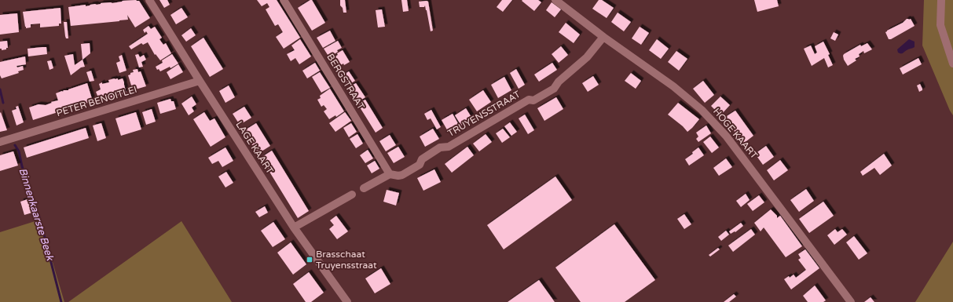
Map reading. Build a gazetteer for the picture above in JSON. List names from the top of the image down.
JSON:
{
  "streets": {
    "street": [
      "BERGSTRAAT",
      "PETER BENOITLEI",
      "TRUYENSSTRAAT",
      "HOGE KAART",
      "LAGE KAART"
    ]
  },
  "crossings": [
    ["BERGSTRAAT", "TRUYENSSTRAAT"],
    ["PETER BENOITLEI", "LAGE KAART"],
    ["TRUYENSSTRAAT", "HOGE KAART"]
  ],
  "water": ["Binnenkaarste Beek"],
  "places": {
    "transit": ["Brasschaat Truyensstraat"]
  }
}
